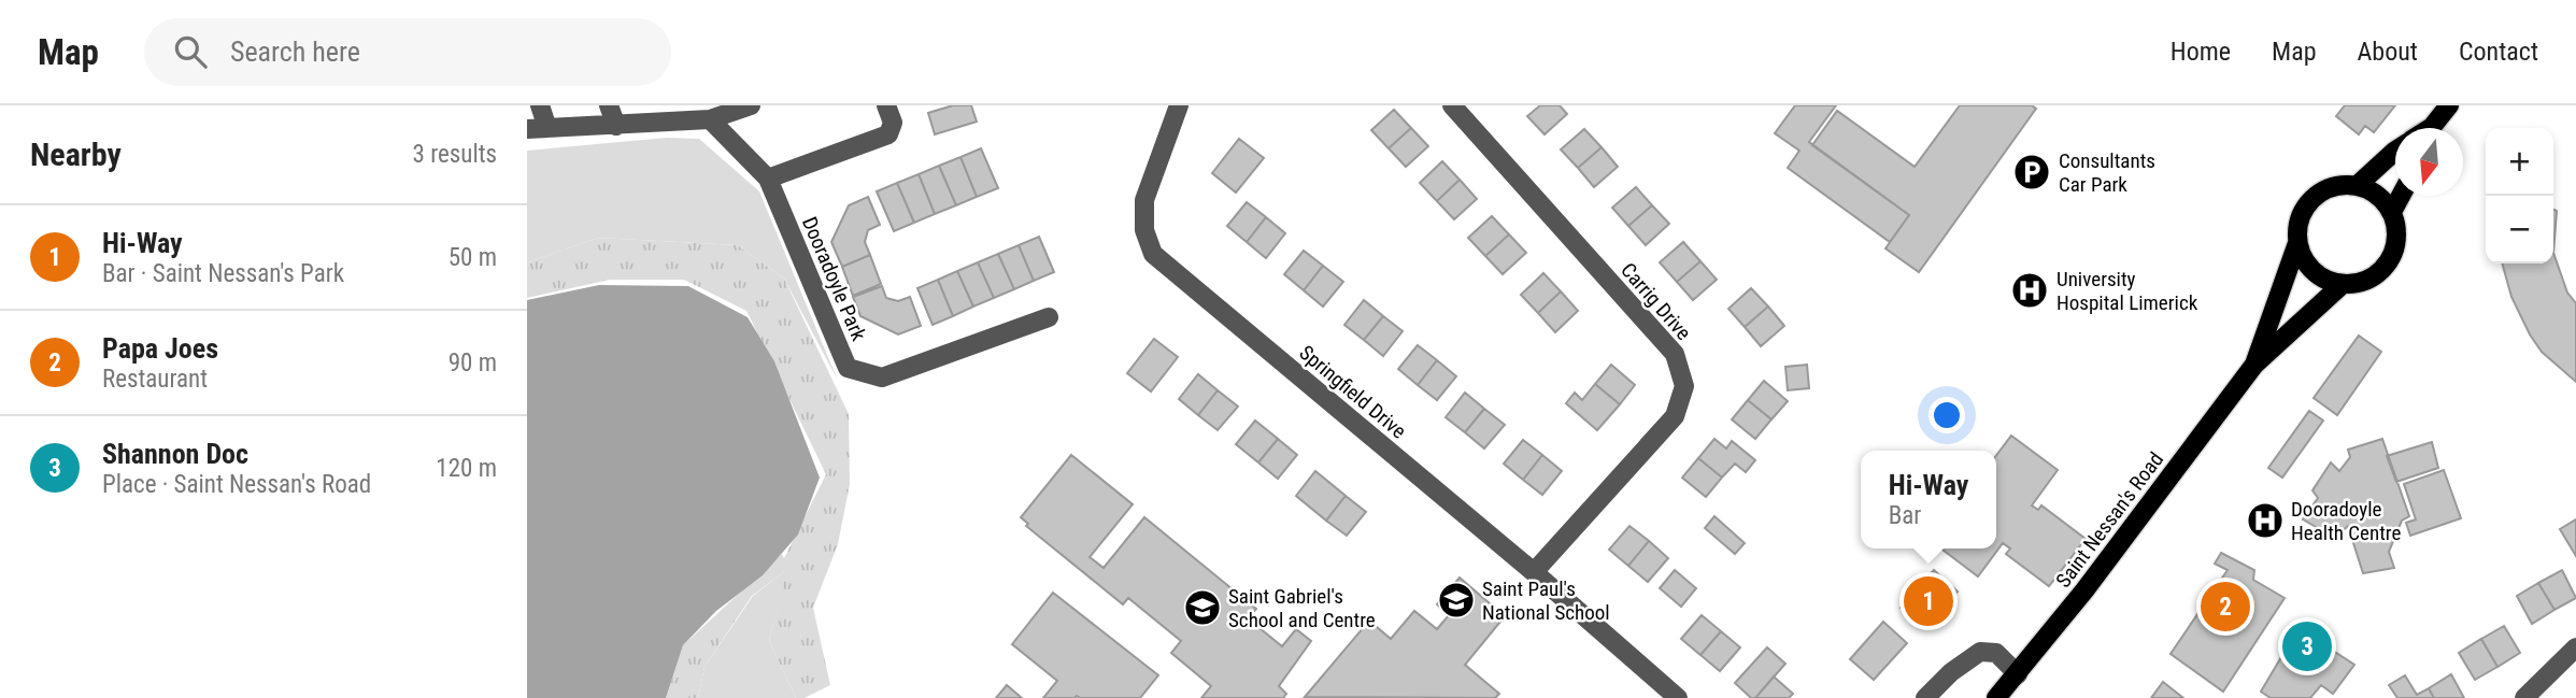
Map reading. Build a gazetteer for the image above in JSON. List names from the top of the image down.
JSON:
{
  "streets": {
    "main road": ["Saint Nessan's Road"],
    "street": ["Dooradoyle Park", "Carrig Drive", "Springfield Drive"]
  },
  "crossings": [
    ["Carrig Drive", "Springfield Drive"]
  ],
  "places": {
    "parking": ["Consultants Car Park"],
    "hospital": ["University Hospital Limerick", "Dooradoyle Health Centre"],
    "school or university": ["Saint Paul's National School", "Saint Gabriel's School and Centre"]
  },
  "north": "bottom",
  "page": {
    "header": "Map",
    "search": "Search here",
    "nav": [
      "Home",
      "Map",
      "About",
      "Contact"
    ],
    "heading": ["Nearby", "3 results"],
    "map_buttons": ["+", "−"],
    "list": [
      {
        "mark": "1",
        "name": "Hi-Way",
        "note": "Bar · Saint Nessan's Park",
        "value": "50 m"
      },
      {
        "mark": "2",
        "name": "Papa Joes",
        "note": "Restaurant",
        "value": "90 m"
      },
      {
        "mark": "3",
        "name": "Shannon Doc",
        "note": "Place · Saint Nessan's Road",
        "value": "120 m"
      }
    ],
    "popup": ["Hi-Way", "Bar"],
    "pins": ["1", "2", "3"]
  }
}
